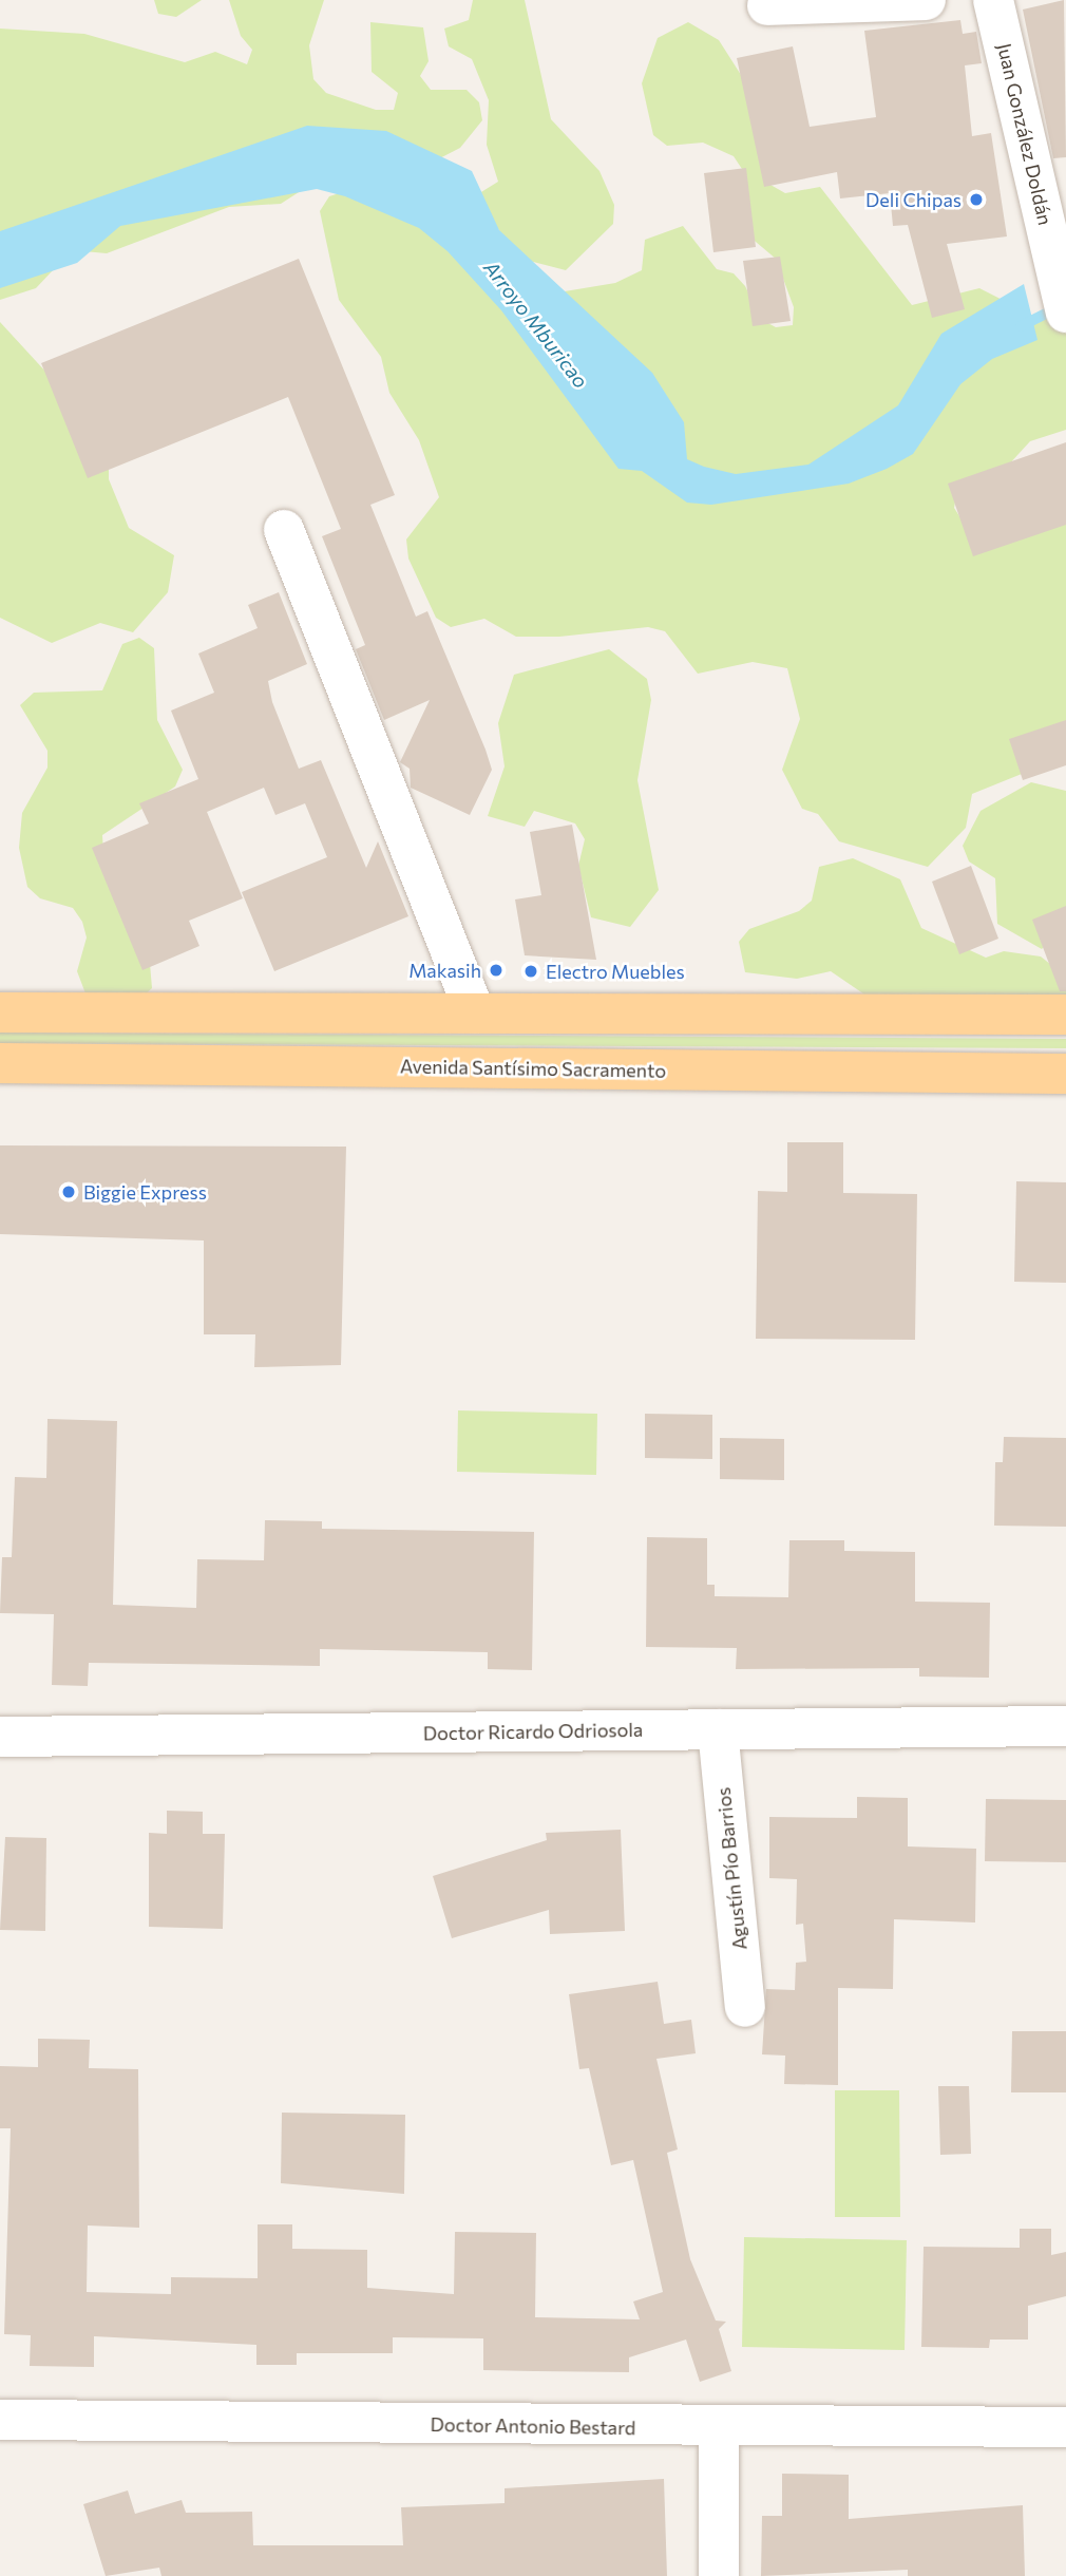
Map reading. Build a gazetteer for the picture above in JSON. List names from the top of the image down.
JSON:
{
  "streets": {
    "main road": ["Avenida Santísimo Sacramento"],
    "street": [
      "Juan González Doldán",
      "Doctor Ricardo Odriosola",
      "Agustín Pío Barrios",
      "Doctor Antonio Bestard"
    ]
  },
  "crossings": [
    ["Doctor Ricardo Odriosola", "Agustín Pío Barrios"]
  ],
  "water": ["Arroyo Mburicao"],
  "places": [
    "Deli Chipas",
    "Makasih",
    "Electro Muebles",
    "Biggie Express"
  ]
}
